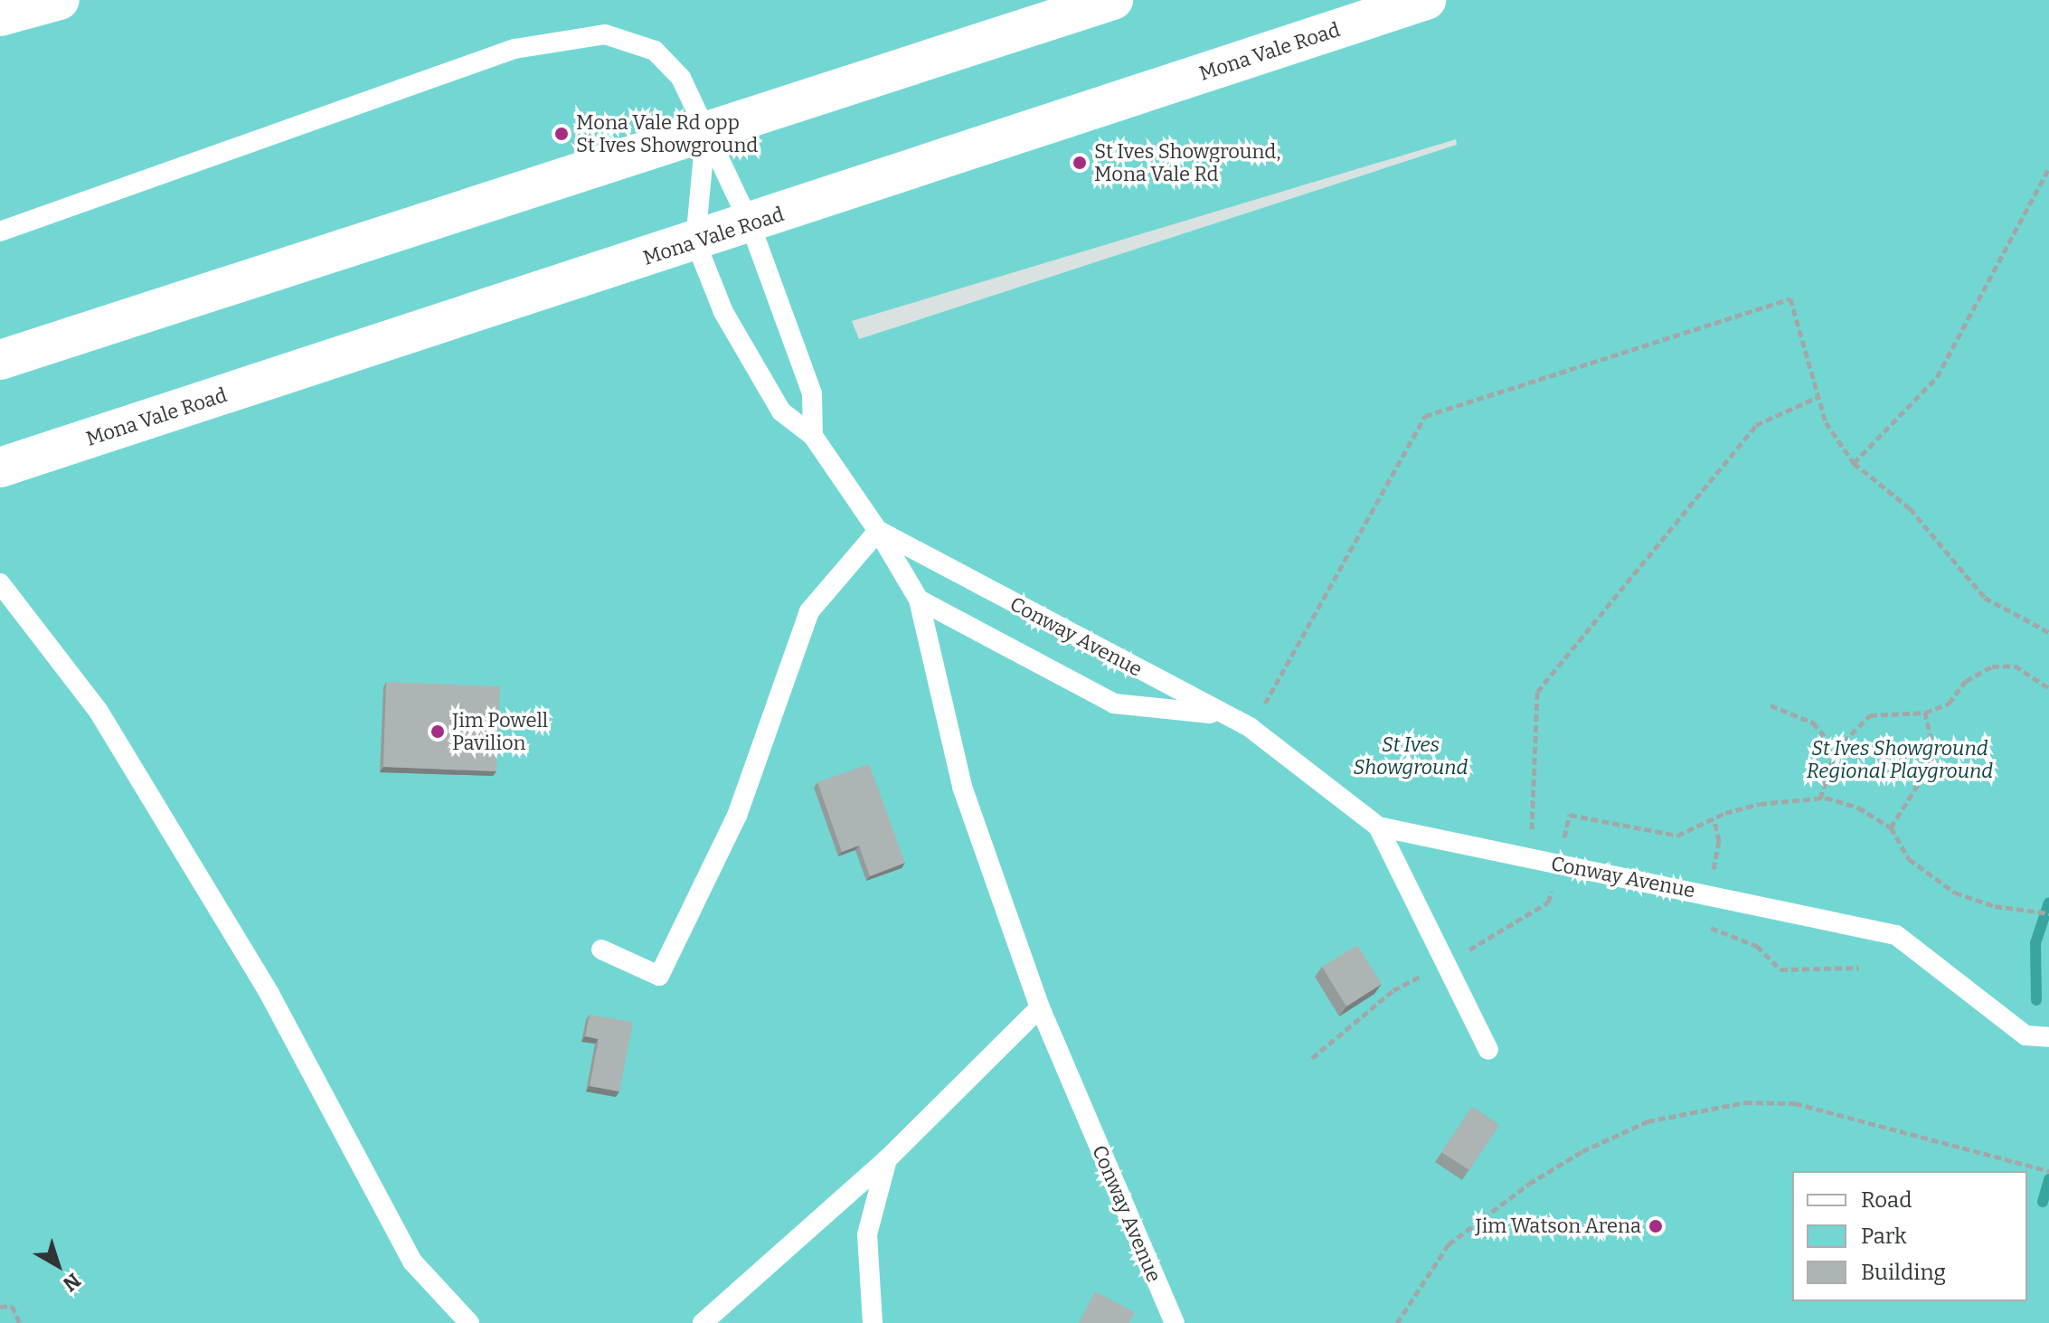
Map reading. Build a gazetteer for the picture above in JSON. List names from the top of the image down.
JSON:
{
  "streets": {
    "main road": ["Mona Vale Road"],
    "lane": ["Conway Avenue"]
  },
  "parks": ["St Ives Showground", "St Ives Showground Regional Playground"],
  "places": [
    "Mona Vale Rd opp St Ives Showground",
    "St Ives Showground, Mona Vale Rd",
    "Jim Powell Pavilion",
    "Jim Watson Arena"
  ],
  "legend": ["Road", "Park", "Building"],
  "north": "bottom right"
}
